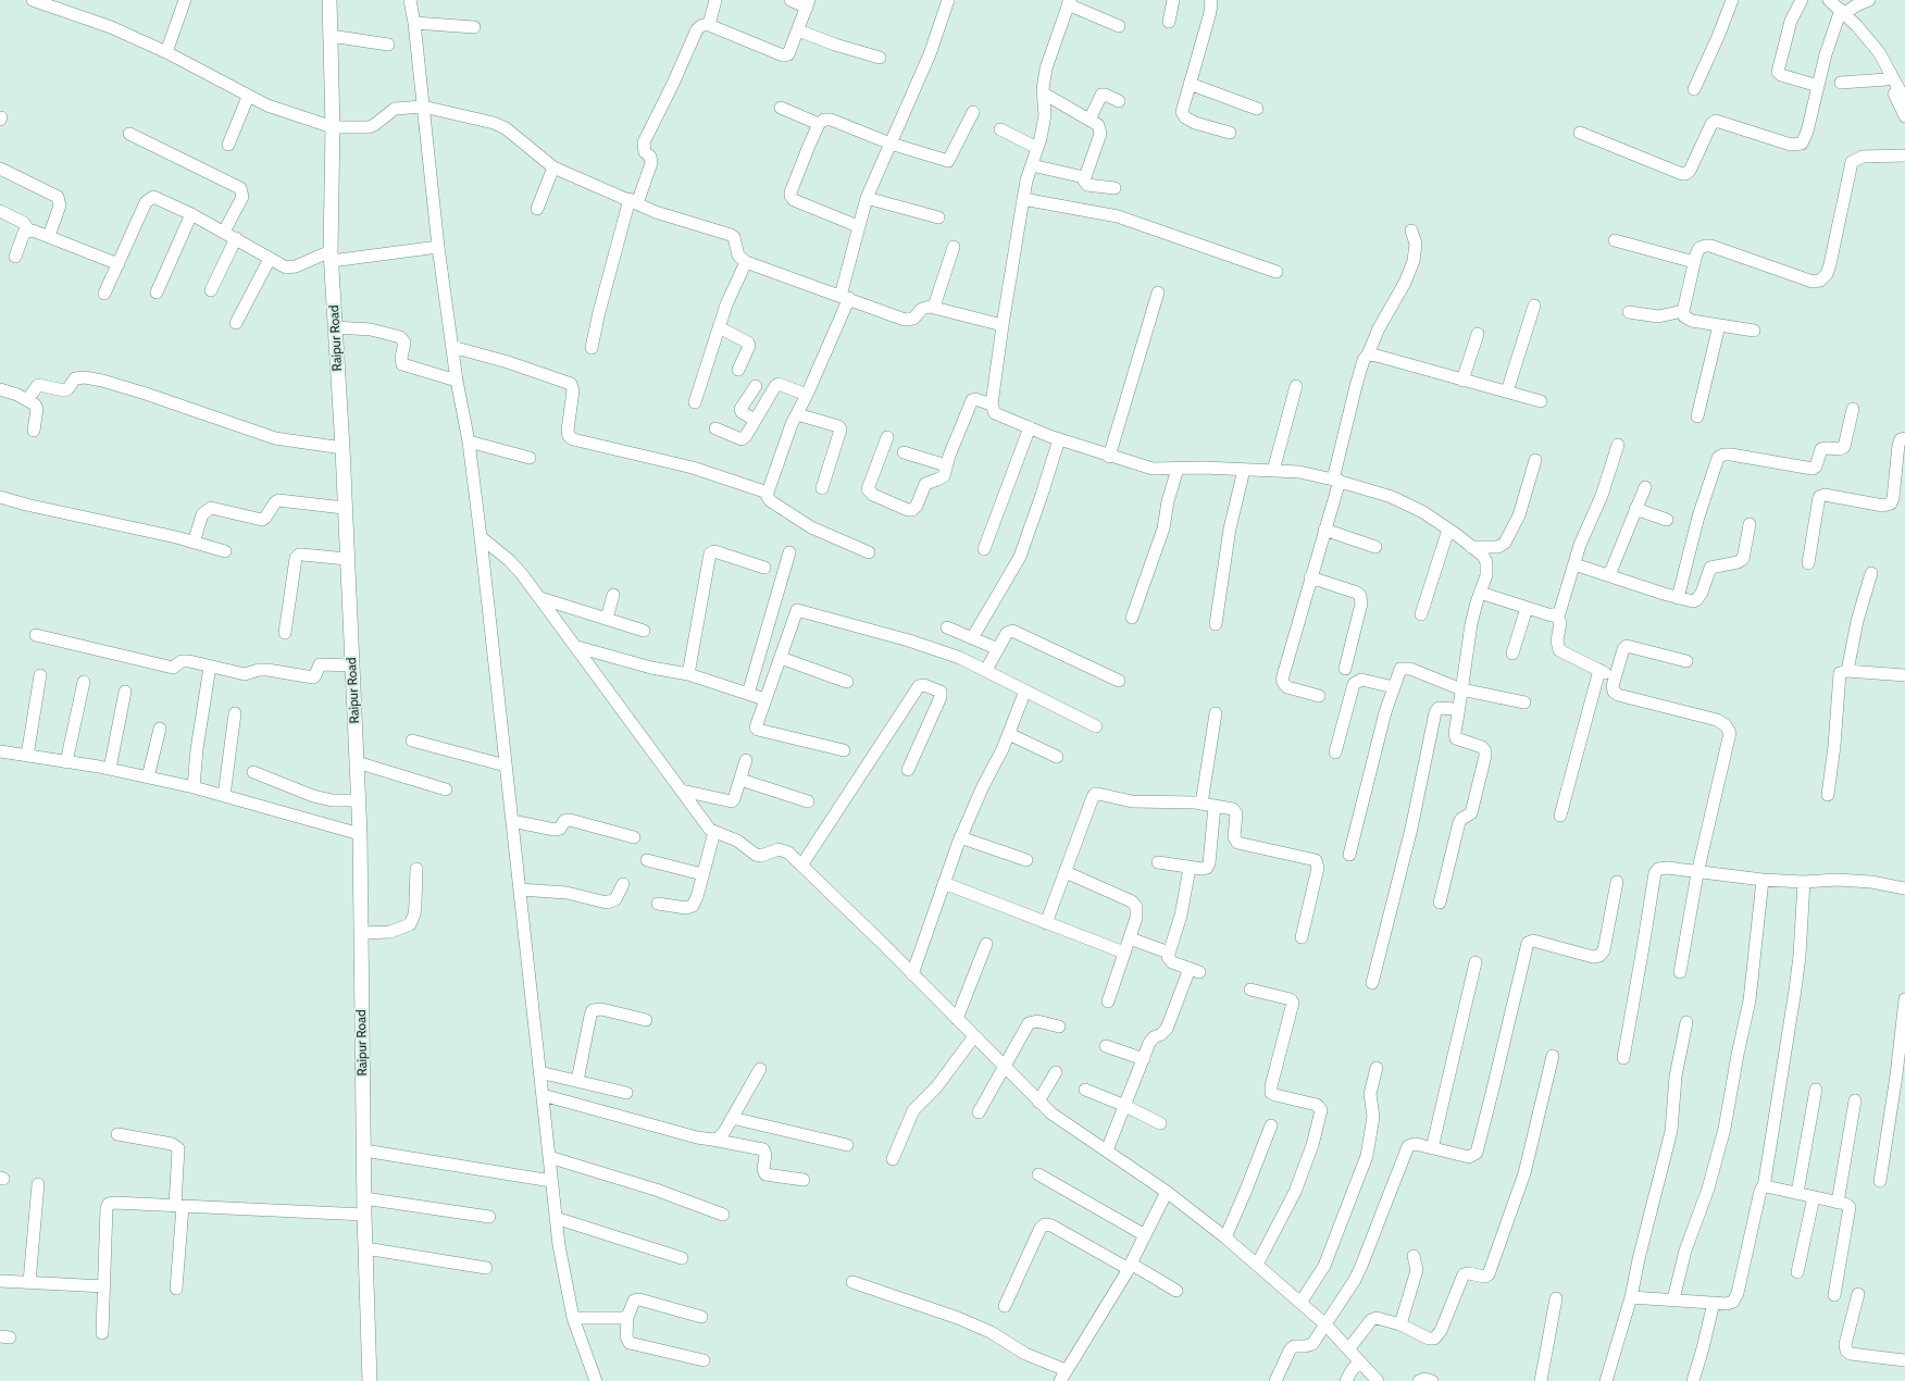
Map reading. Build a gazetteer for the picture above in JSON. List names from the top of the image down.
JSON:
{
  "streets": {
    "main road": ["Raipur Road"]
  }
}
